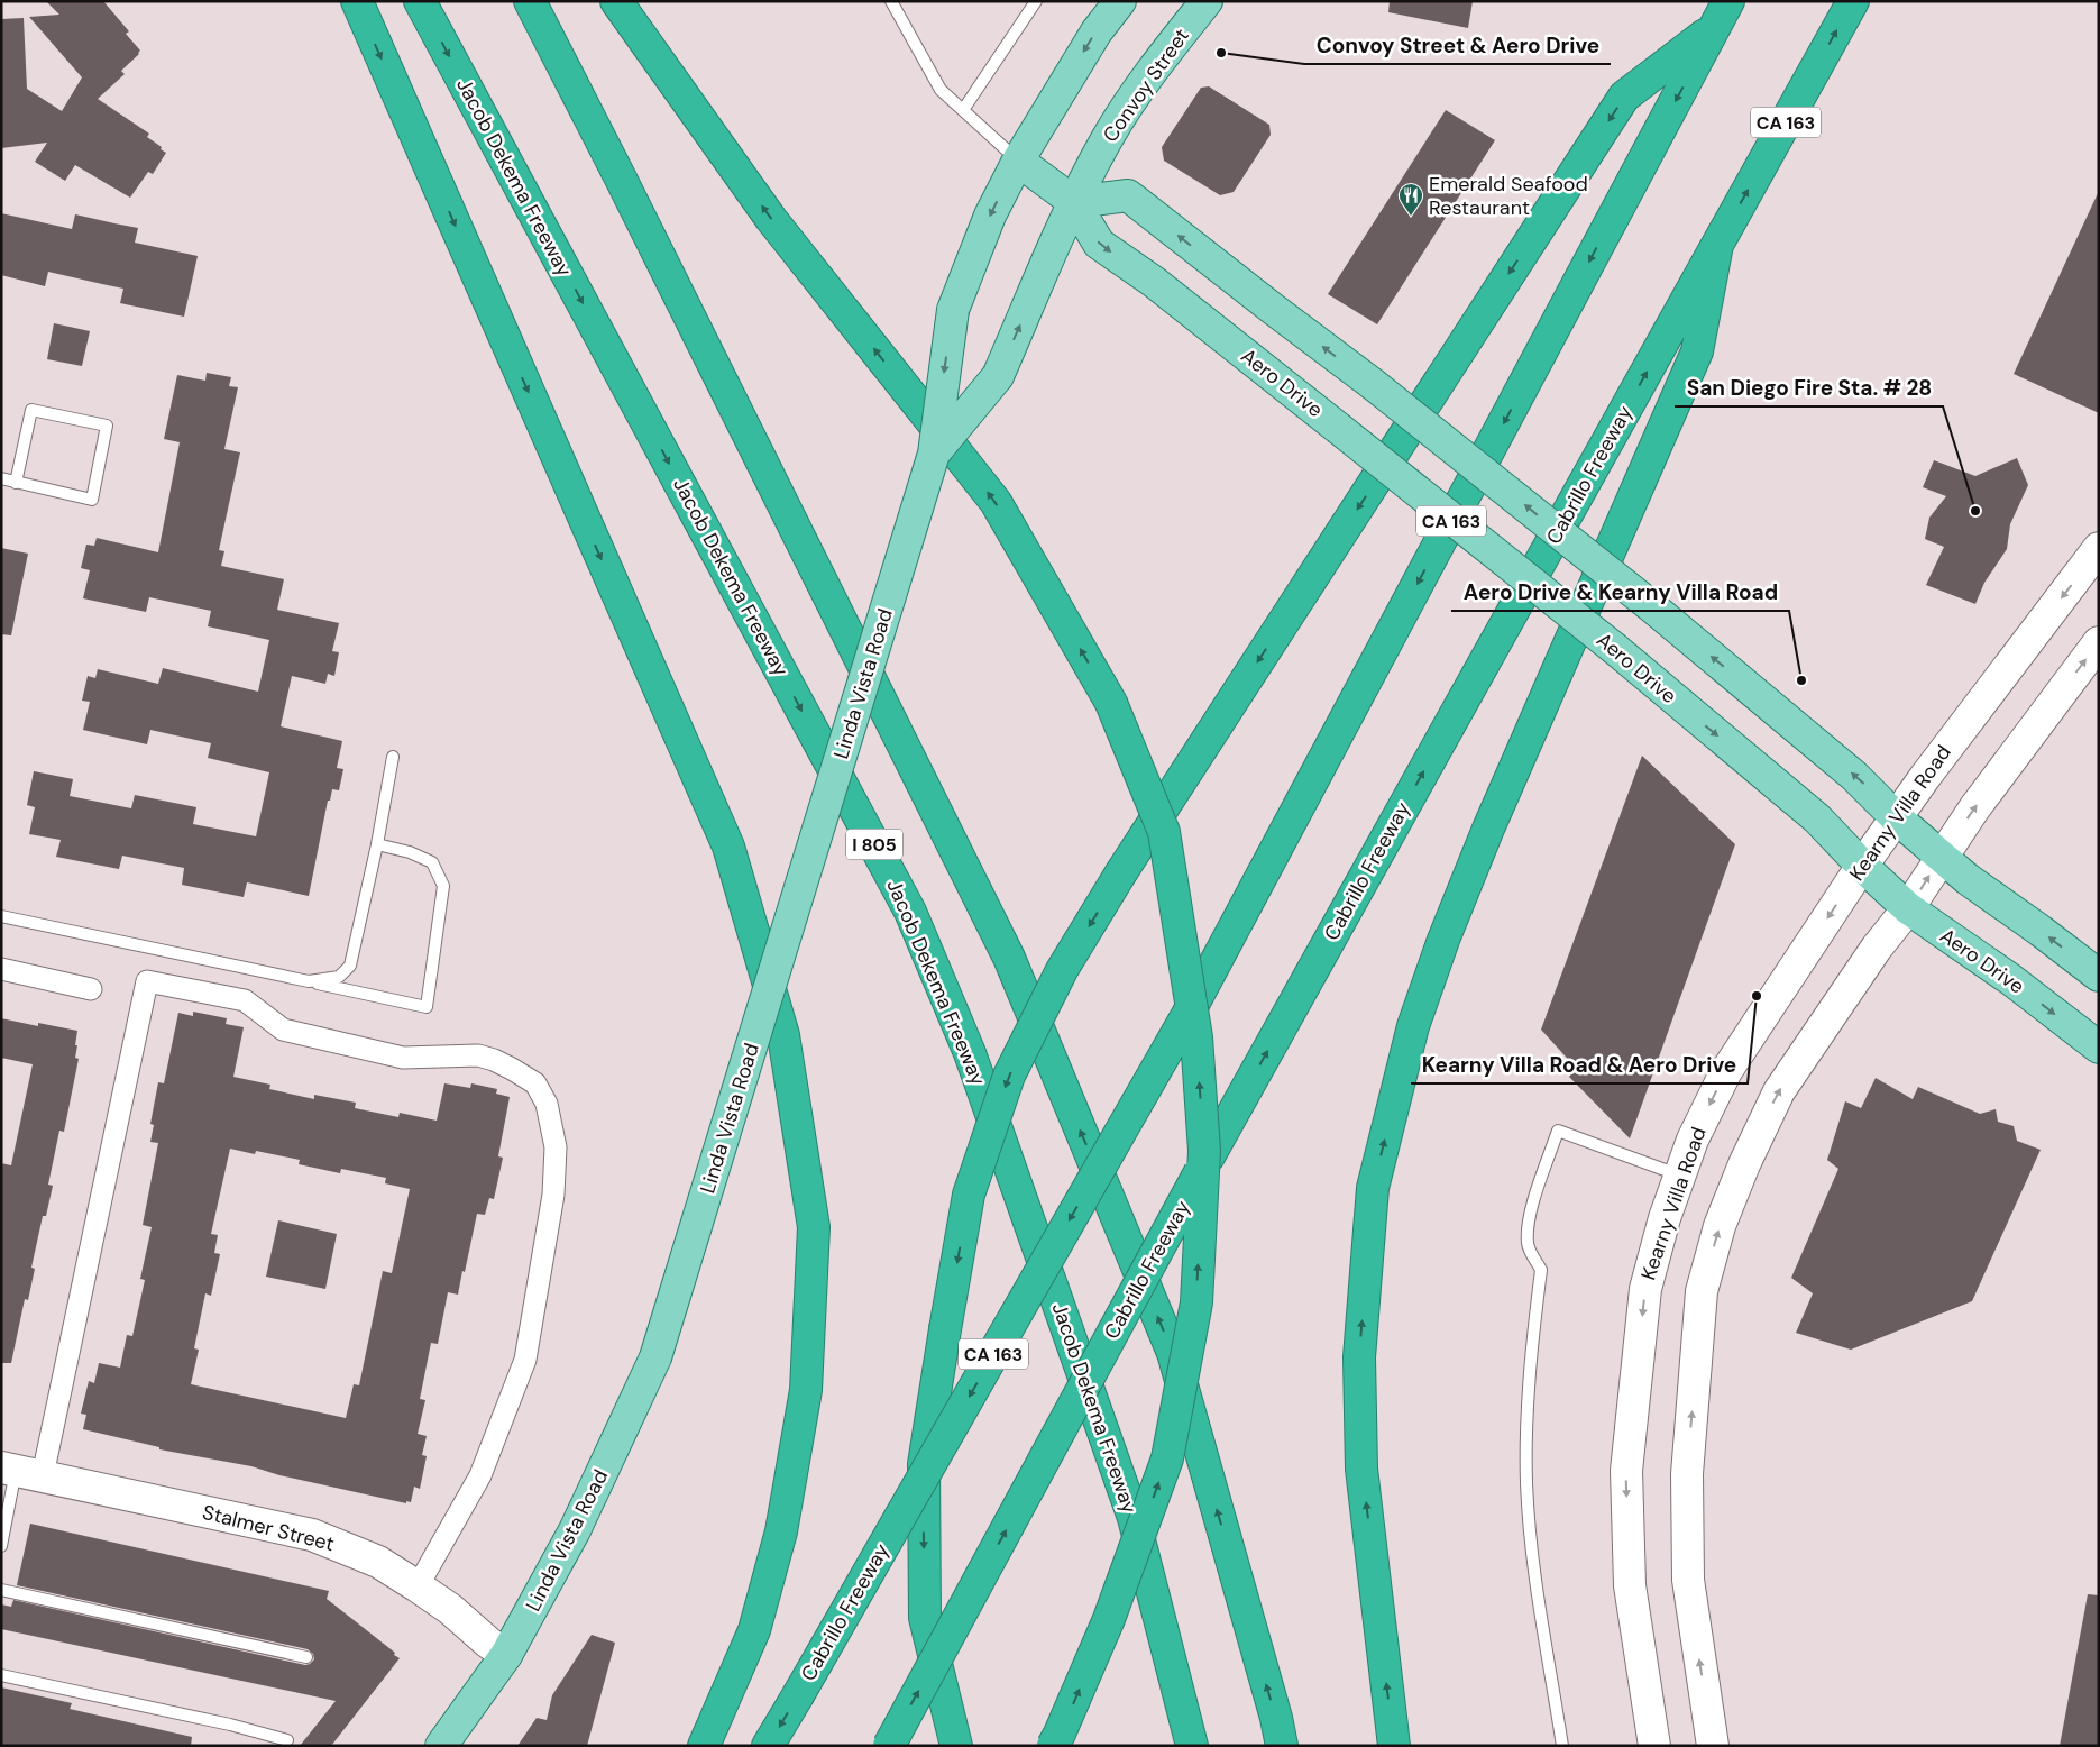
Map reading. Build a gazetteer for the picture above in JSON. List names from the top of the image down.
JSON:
{
  "streets": {
    "highway": [
      "CA 163",
      "Jacob Dekema Freeway",
      "Cabrillo Freeway",
      "I 805"
    ],
    "main road": [
      "Convoy Street",
      "Aero Drive",
      "Linda Vista Road",
      "Kearny Villa Road",
      "Stalmer Street"
    ]
  },
  "crossings": [
    ["Convoy Street", "Aero Drive"],
    ["Convoy Street", "Linda Vista Road"],
    ["Aero Drive", "Linda Vista Road"],
    ["Aero Drive", "Kearny Villa Road"],
    ["Linda Vista Road", "Stalmer Street"]
  ],
  "places": {
    "other": [
      "Convoy Street & Aero Drive",
      "San Diego Fire Sta. # 28",
      "Aero Drive & Kearny Villa Road",
      "Kearny Villa Road & Aero Drive"
    ],
    "restaurant": ["Emerald Seafood Restaurant"]
  }
}
